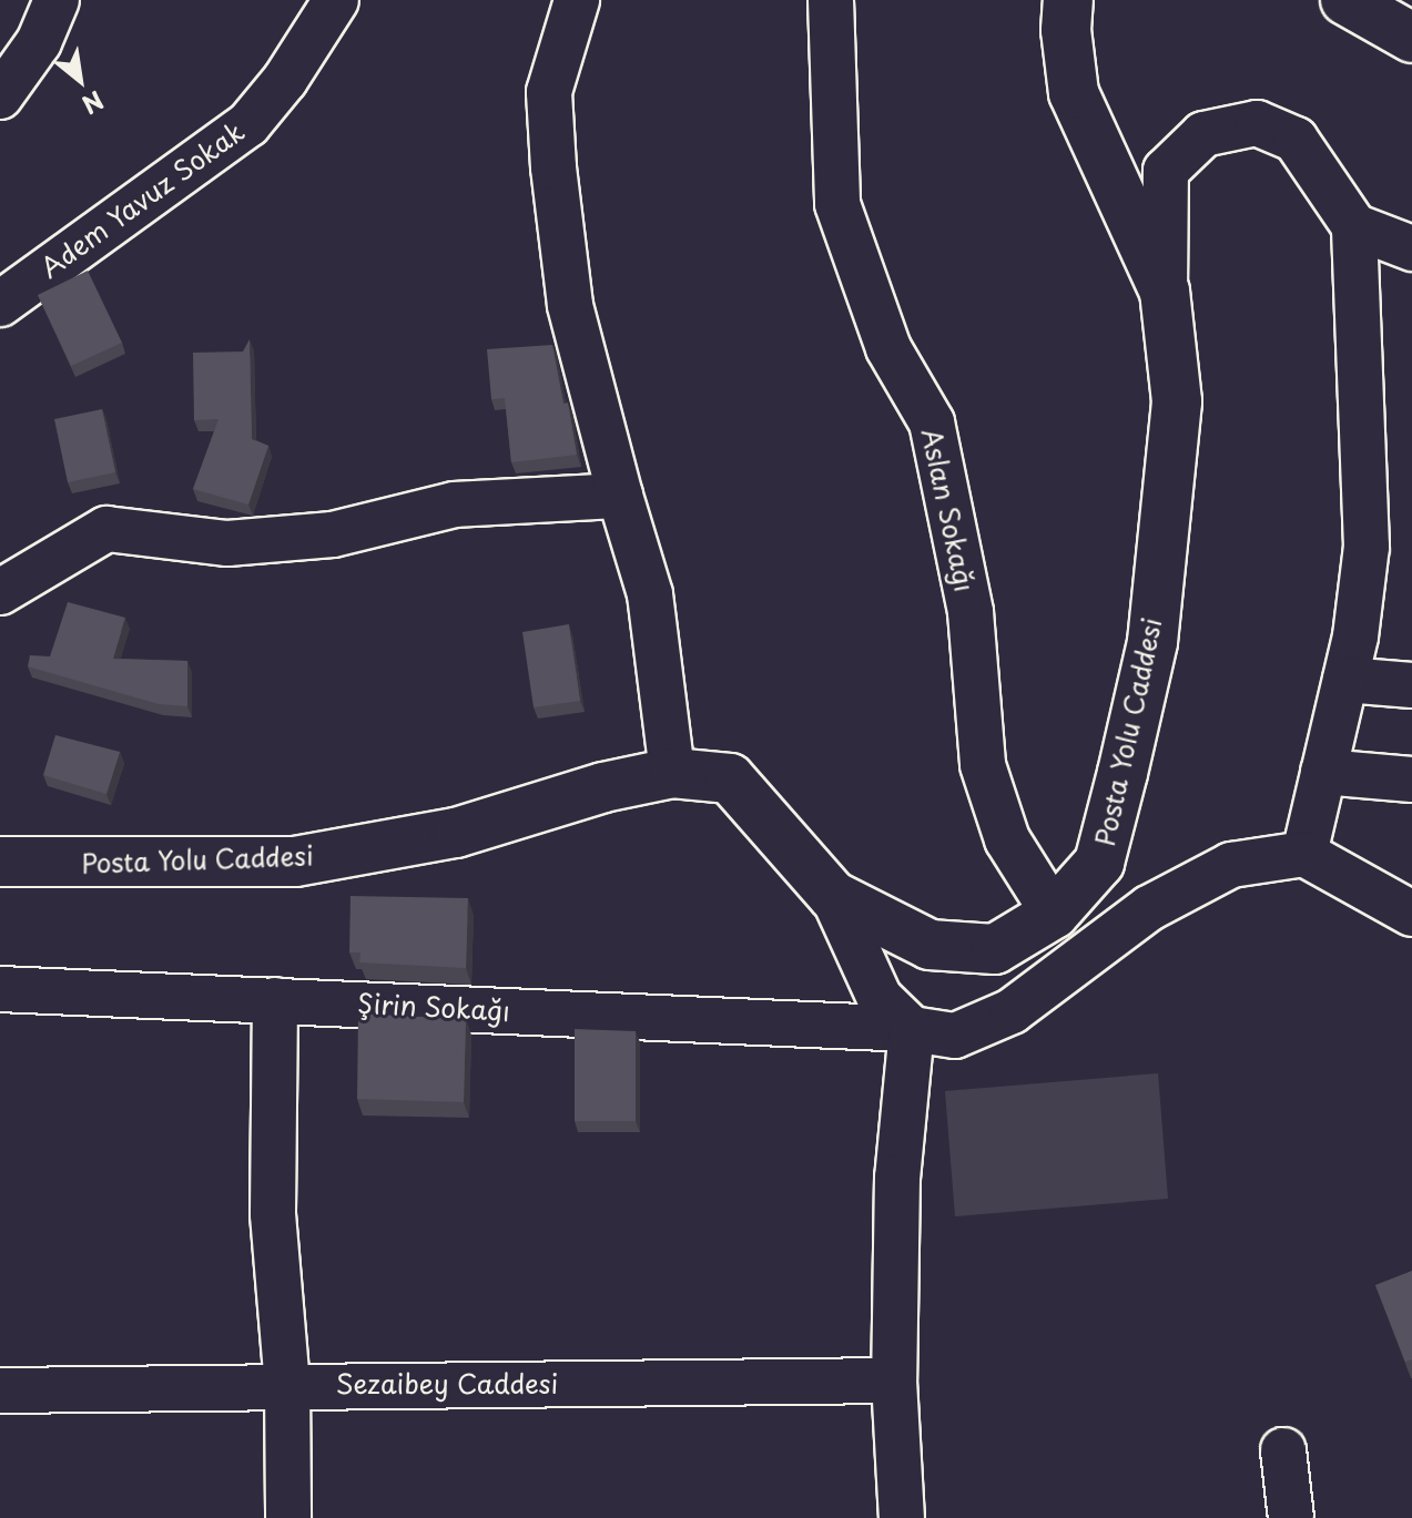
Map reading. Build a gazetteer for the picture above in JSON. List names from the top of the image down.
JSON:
{
  "streets": {
    "street": [
      "Adem Yavuz Sokak",
      "Aslan Sokağı",
      "Posta Yolu Caddesi",
      "Şirin Sokağı",
      "Sezaibey Caddesi"
    ]
  },
  "crossings": [
    ["Aslan Sokağı", "Posta Yolu Caddesi"]
  ],
  "north": "bottom right"
}
